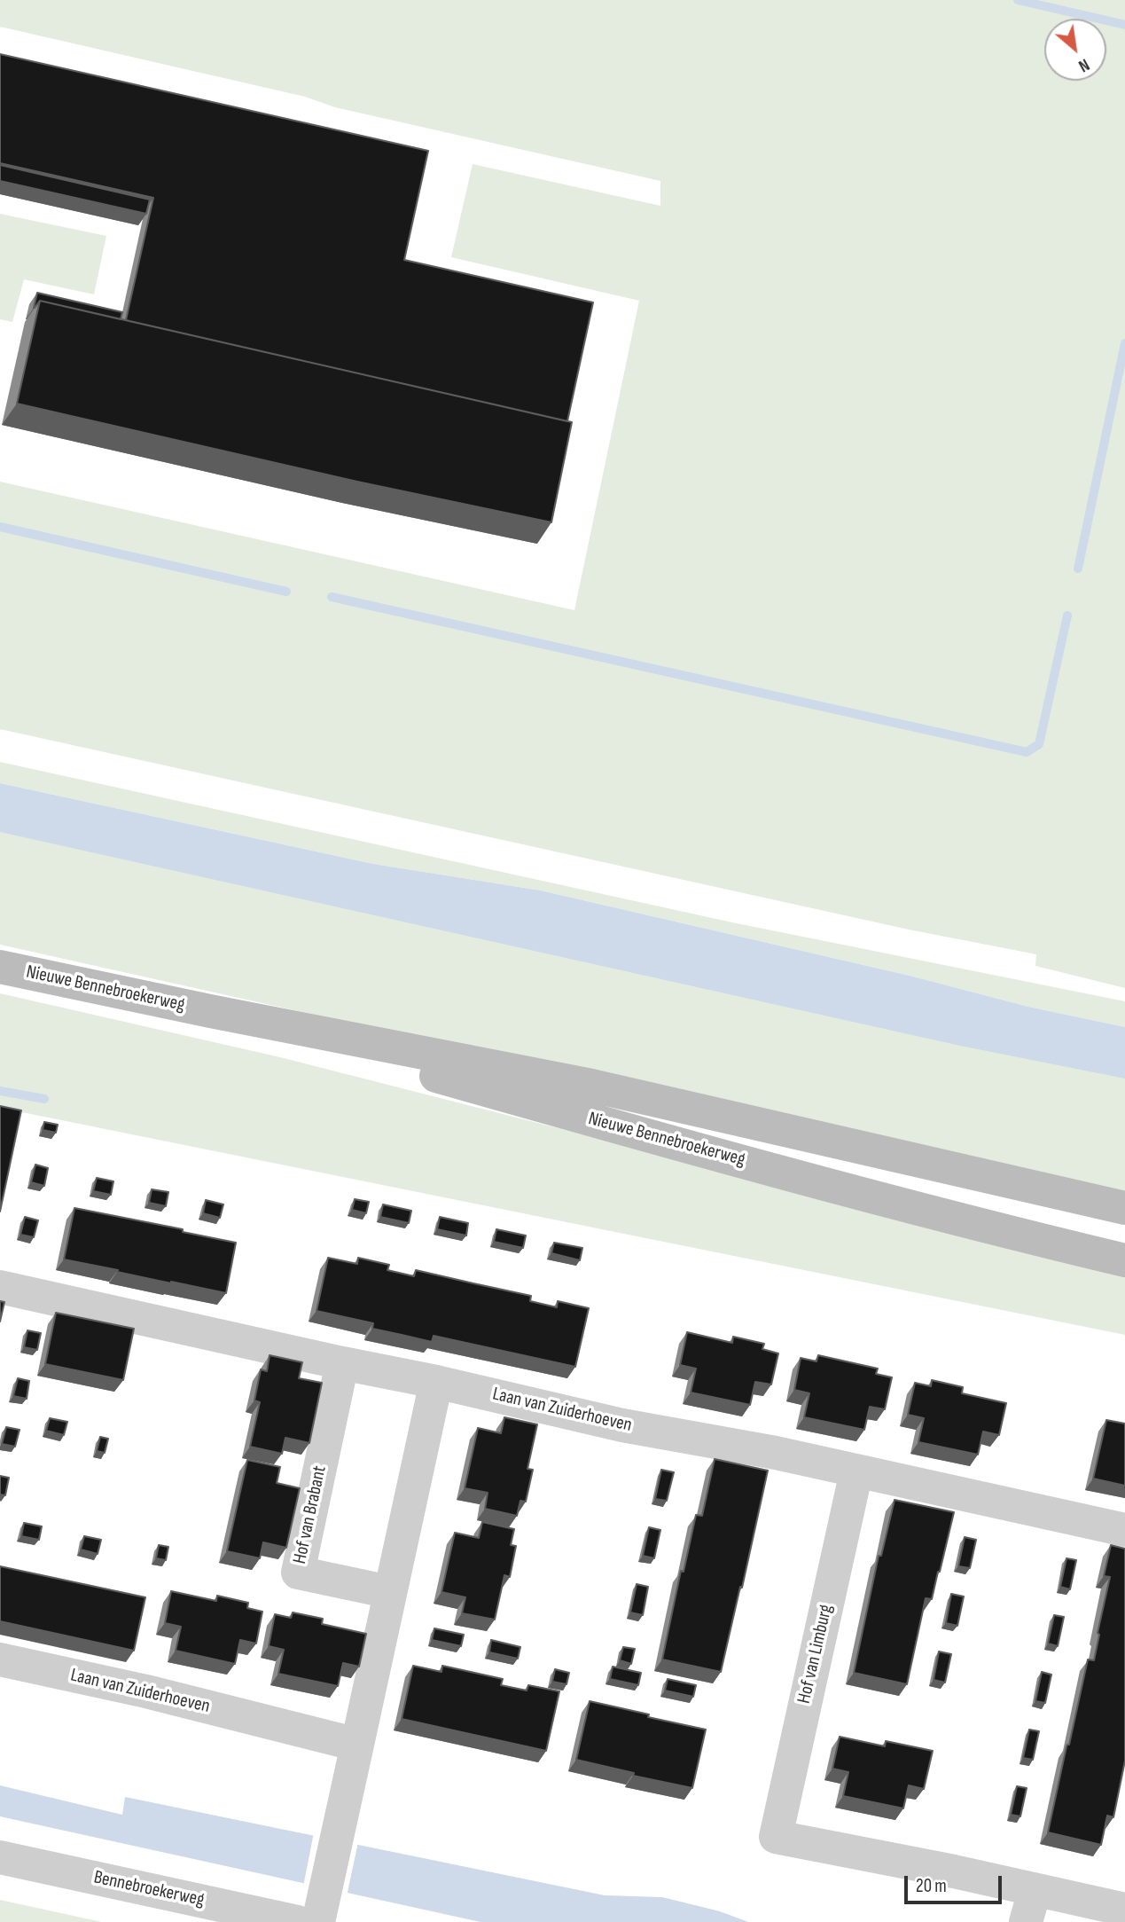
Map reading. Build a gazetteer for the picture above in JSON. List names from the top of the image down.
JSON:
{
  "streets": {
    "main road": ["Nieuwe Bennebroekerweg"],
    "street": [
      "Laan van Zuiderhoeven",
      "Hof van Brabant",
      "Hof van Limburg",
      "Bennebroekerweg"
    ]
  },
  "crossings": [
    ["Laan van Zuiderhoeven", "Hof van Brabant"],
    ["Laan van Zuiderhoeven", "Hof van Limburg"]
  ],
  "scale_bar": "20 m",
  "north": "bottom right"
}
